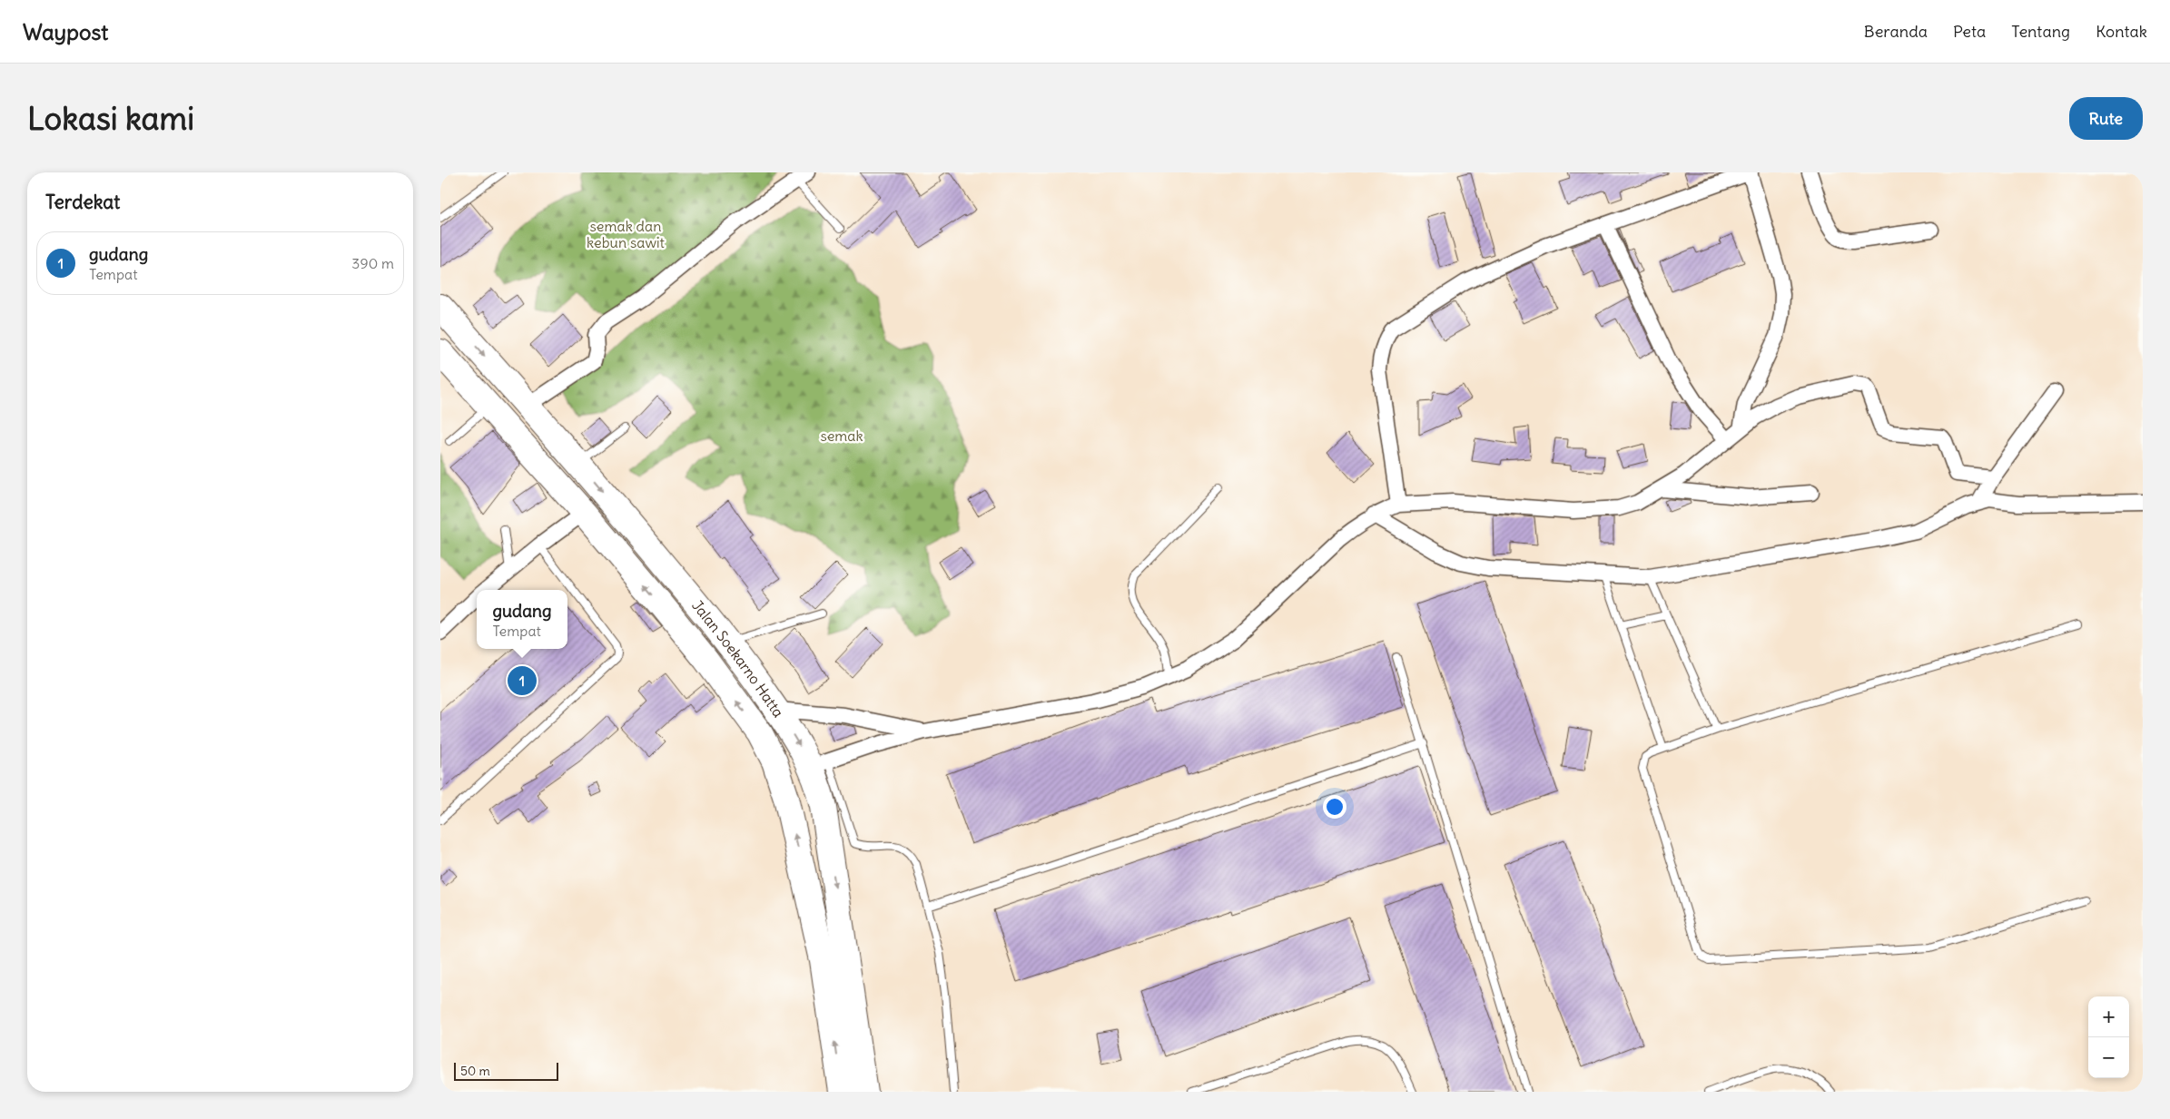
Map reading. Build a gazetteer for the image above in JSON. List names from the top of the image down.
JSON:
{
  "streets": {
    "highway": ["Jalan Soekarno Hatta"]
  },
  "parks": ["semak dan kebun sawit", "semak"],
  "scale_bar": "50 m",
  "page": {
    "header": "Waypost",
    "nav": [
      "Beranda",
      "Peta",
      "Tentang",
      "Kontak"
    ],
    "buttons": "Rute",
    "title": "Lokasi kami",
    "heading": "Terdekat",
    "list": [
      {
        "mark": "1",
        "name": "gudang",
        "note": "Tempat",
        "value": "390 m"
      }
    ],
    "popup": ["gudang", "Tempat"],
    "pins": "1",
    "map_buttons": ["+", "−"],
    "scale": "50 m"
  }
}
